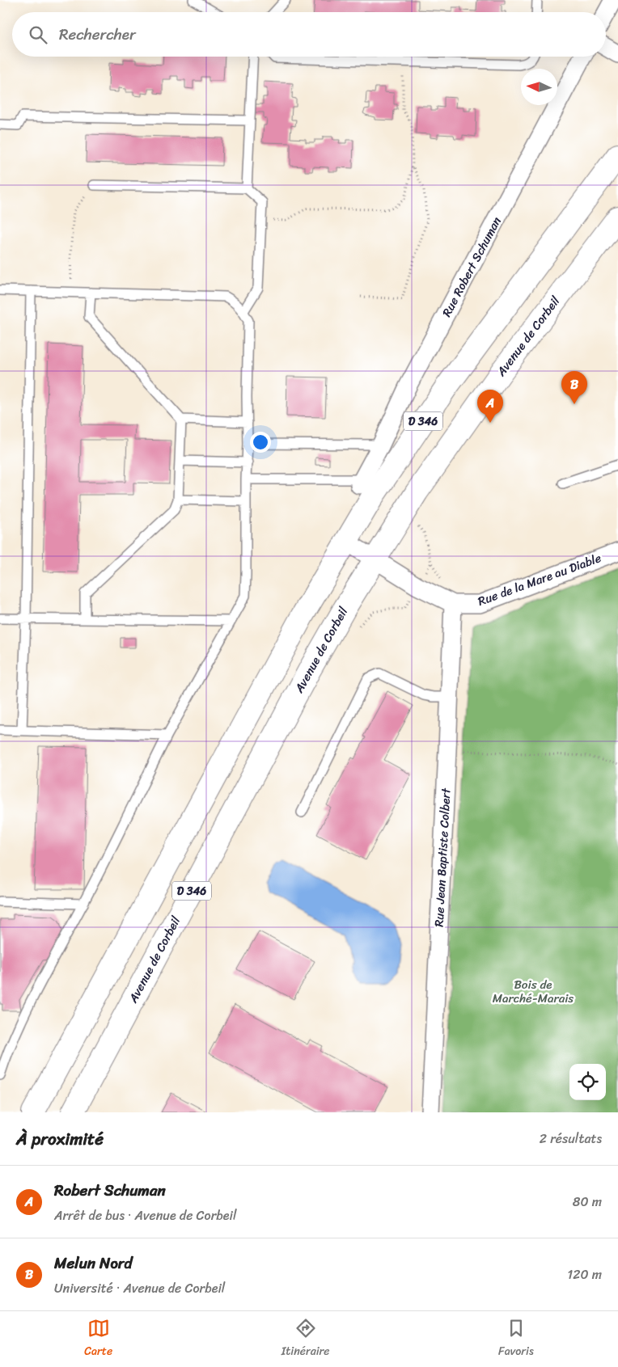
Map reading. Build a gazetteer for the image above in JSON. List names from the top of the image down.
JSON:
{
  "streets": {
    "main road": ["Avenue de Corbeil", "D 346"],
    "street": ["Rue Robert Schuman", "Rue de la Mare au Diable", "Rue Jean Baptiste Colbert"]
  },
  "crossings": [
    ["Avenue de Corbeil", "Rue de la Mare au Diable"],
    ["D 346", "Rue de la Mare au Diable"],
    ["Rue de la Mare au Diable", "Rue Jean Baptiste Colbert"]
  ],
  "parks": ["Bois de Marché-Marais"],
  "north": "left",
  "page": {
    "search": "Rechercher",
    "pins": ["B", "A"],
    "heading": ["À proximité", "2 résultats"],
    "list": [
      {
        "mark": "A",
        "name": "Robert Schuman",
        "note": "Arrêt de bus · Avenue de Corbeil",
        "value": "80 m"
      },
      {
        "mark": "B",
        "name": "Melun Nord",
        "note": "Université · Avenue de Corbeil",
        "value": "120 m"
      }
    ],
    "nav": ["Carte", "Itinéraire", "Favoris"]
  }
}
